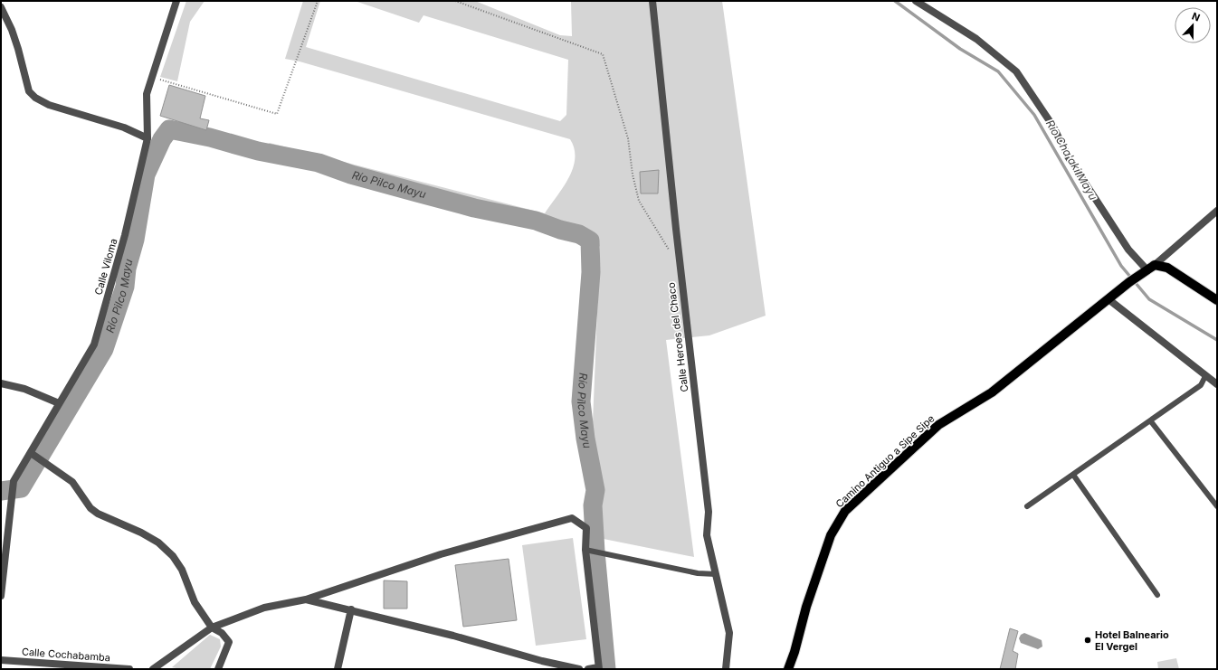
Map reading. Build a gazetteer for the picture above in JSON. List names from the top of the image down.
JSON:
{
  "streets": {
    "main road": ["Camino Antiguo a Sipe Sipe"],
    "street": ["Calle Viloma", "Calle Heroes del Chaco", "Calle Cochabamba"]
  },
  "water": ["Río Cha'aki Mayu", "Río Pilco Mayu"],
  "places": ["Hotel Balneario El Vergel"],
  "north": "top"
}
